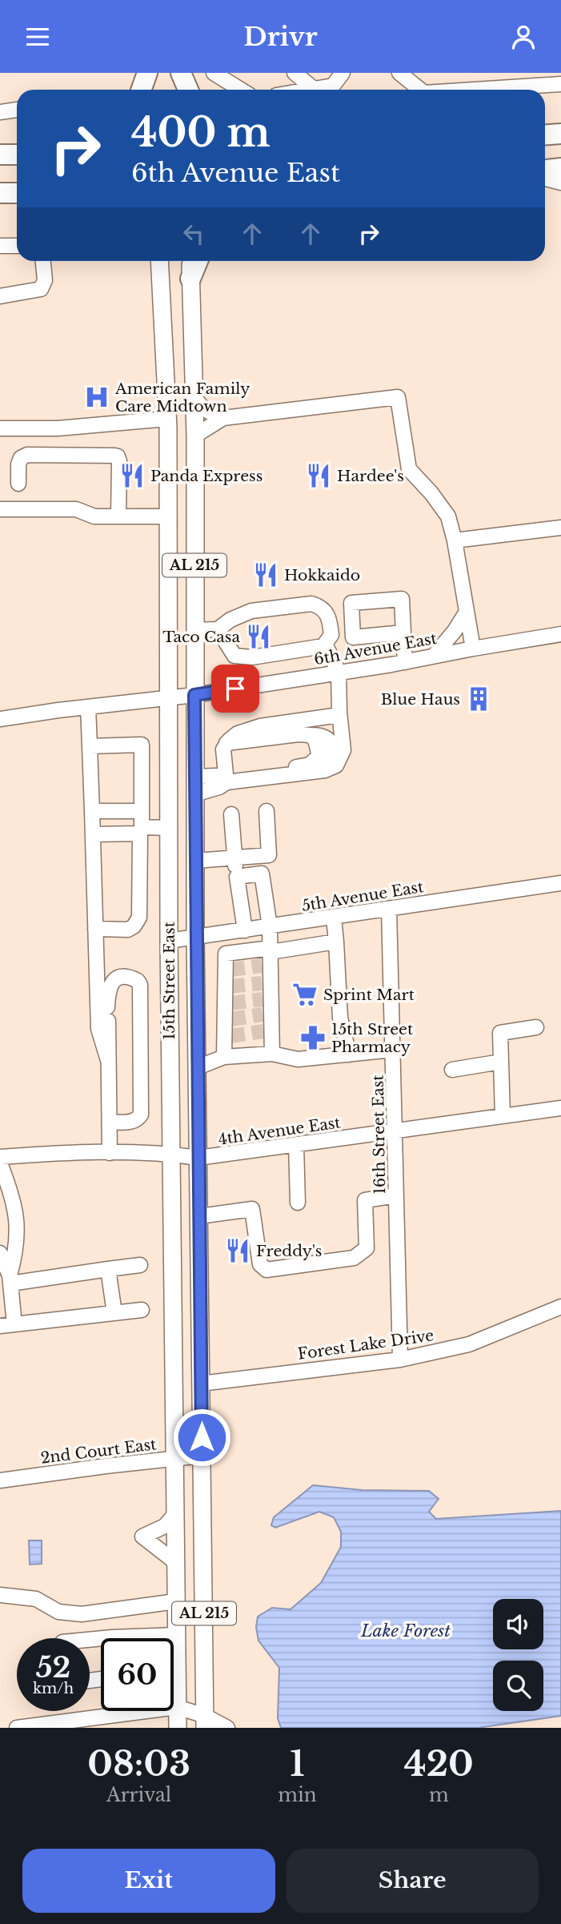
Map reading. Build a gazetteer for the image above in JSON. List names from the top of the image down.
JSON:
{
  "streets": {
    "main road": ["AL 215", "15th Street East"],
    "street": [
      "6th Avenue East",
      "5th Avenue East",
      "4th Avenue East",
      "16th Street East",
      "Forest Lake Drive",
      "2nd Court East"
    ]
  },
  "crossings": [
    ["AL 215", "15th Street East"],
    ["6th Avenue East", "15th Street East"],
    ["5th Avenue East", "15th Street East"],
    ["5th Avenue East", "16th Street East"],
    ["15th Street East", "4th Avenue East"],
    ["15th Street East", "Forest Lake Drive"],
    ["15th Street East", "2nd Court East"],
    ["4th Avenue East", "16th Street East"],
    ["16th Street East", "Forest Lake Drive"]
  ],
  "water": ["Lake Forest"],
  "places": {
    "hospital": ["American Family Care Midtown"],
    "restaurant": [
      "Panda Express",
      "Hardee's",
      "Hokkaido",
      "Taco Casa",
      "Freddy's"
    ],
    "building": ["Blue Haus"],
    "supermarket": ["Sprint Mart"],
    "pharmacy": ["15th Street Pharmacy"]
  },
  "page": {
    "header": "Drivr",
    "turn": ["400 m", "6th Avenue East"],
    "speed": "52 km/h",
    "limit": "60",
    "eta": [
      "08:03",
      "Arrival",
      "1",
      "min",
      "420",
      "m"
    ],
    "buttons": ["Exit", "Share"]
  }
}
